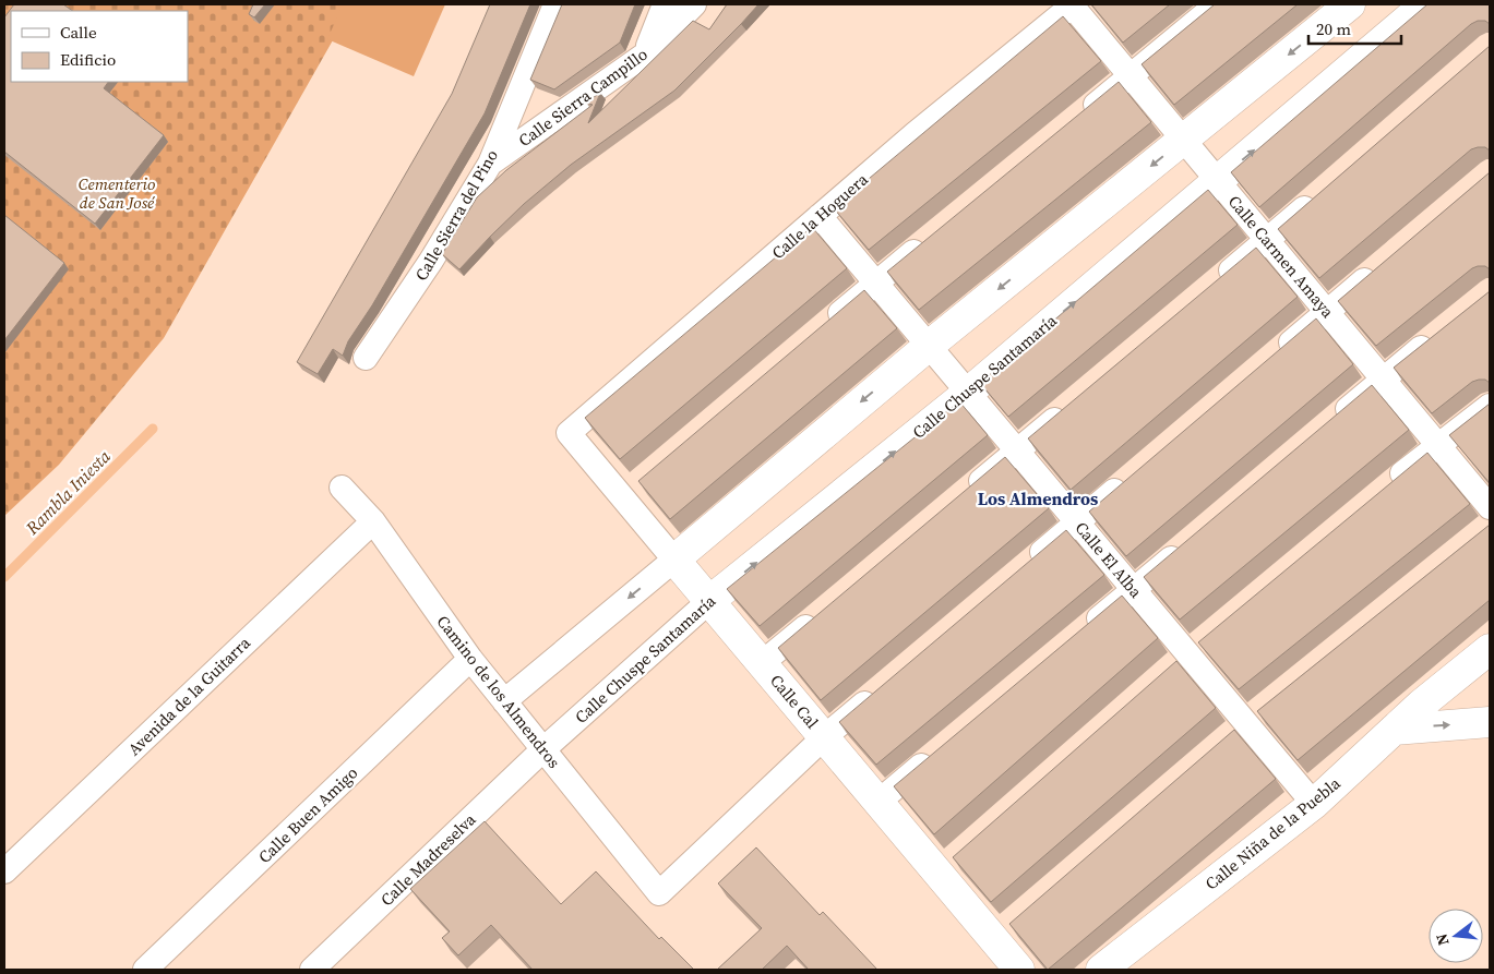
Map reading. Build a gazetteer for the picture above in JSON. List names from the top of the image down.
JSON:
{
  "streets": {
    "street": [
      "Calle Sierra Campillo",
      "Calle Sierra del Pino",
      "Calle la Hoguera",
      "Calle Carmen Amaya",
      "Calle Chuspe Santamaría",
      "Calle El Alba",
      "Camino de los Almendros",
      "Avenida de la Guitarra",
      "Calle Cal",
      "Calle Buen Amigo",
      "Calle Niña de la Puebla",
      "Calle Madreselva"
    ]
  },
  "crossings": [
    ["Calle Sierra Campillo", "Calle Sierra del Pino"],
    ["Calle la Hoguera", "Calle Carmen Amaya"],
    ["Calle la Hoguera", "Calle El Alba"],
    ["Calle la Hoguera", "Calle Cal"],
    ["Calle Carmen Amaya", "Calle Chuspe Santamaría"],
    ["Calle Chuspe Santamaría", "Calle El Alba"],
    ["Calle Chuspe Santamaría", "Camino de los Almendros"],
    ["Calle Chuspe Santamaría", "Calle Cal"],
    ["Calle Chuspe Santamaría", "Calle Madreselva"],
    ["Calle El Alba", "Calle Niña de la Puebla"],
    ["Camino de los Almendros", "Avenida de la Guitarra"],
    ["Camino de los Almendros", "Calle Cal"],
    ["Camino de los Almendros", "Calle Buen Amigo"],
    ["Camino de los Almendros", "Calle Madreselva"]
  ],
  "districts": ["Los Almendros"],
  "water": ["Rambla Iniesta"],
  "parks": ["Cementerio de San José"],
  "legend": ["Calle", "Edificio"],
  "scale_bar": "20 m",
  "north": "left"
}
